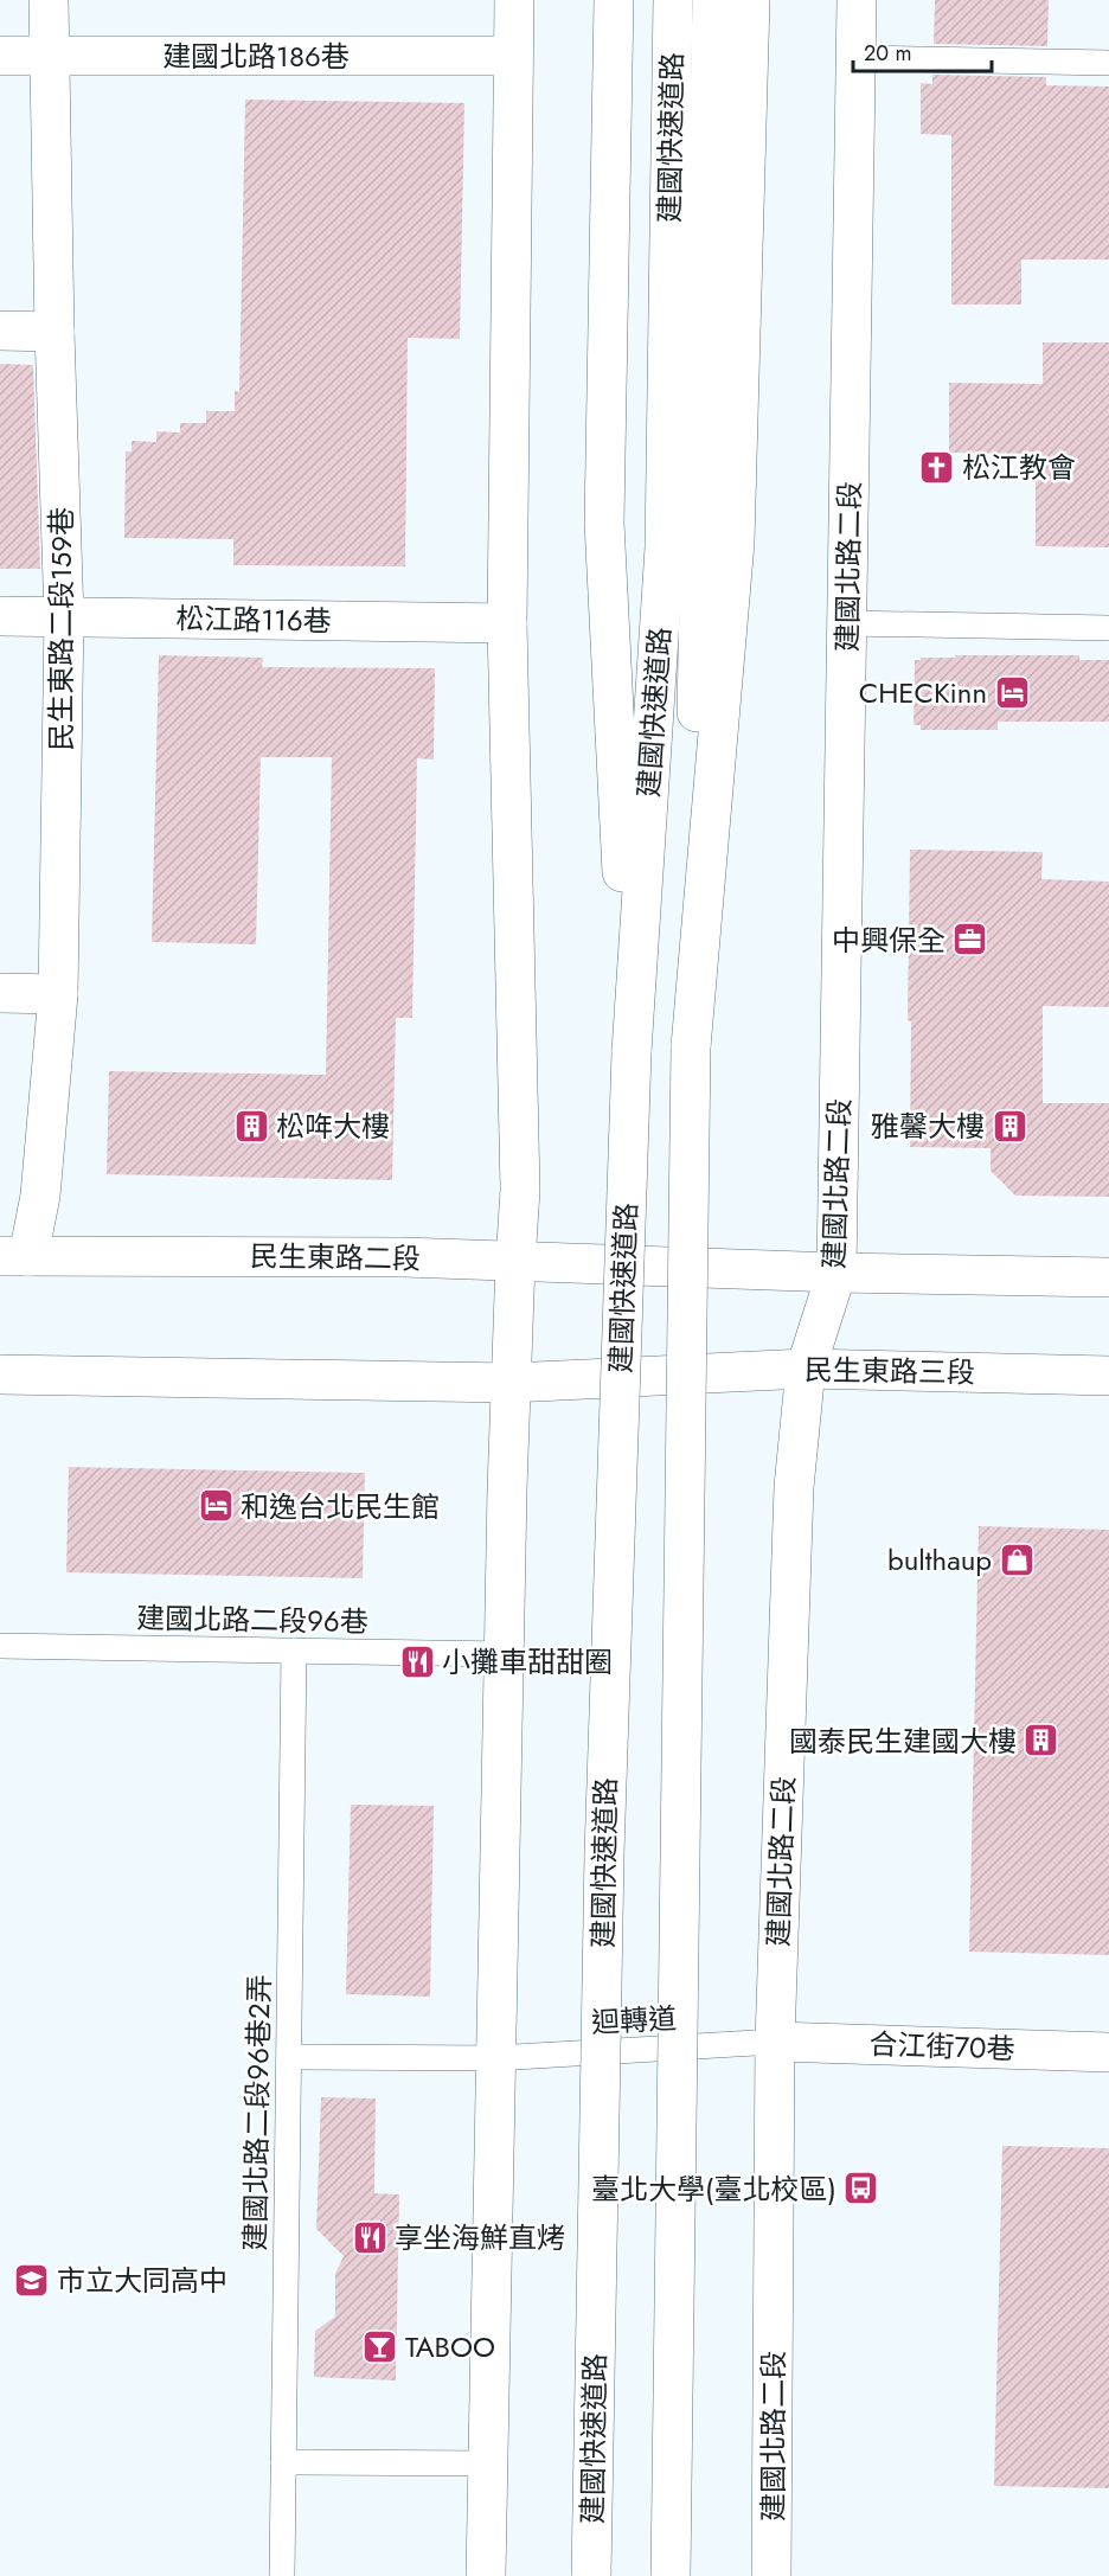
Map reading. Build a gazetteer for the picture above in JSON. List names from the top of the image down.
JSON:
{
  "streets": {
    "main road": [
      "建國北路186巷",
      "建國快速道路",
      "建國北路二段",
      "松江路116巷",
      "民生東路二段159巷",
      "民生東路二段",
      "民生東路三段",
      "合江街70巷"
    ],
    "lane": ["建國北路二段96巷", "迴轉道", "建國北路二段96巷2弄"]
  },
  "crossings": [
    ["建國北路186巷", "民生東路二段159巷"],
    ["建國北路二段", "民生東路二段"],
    ["建國北路二段", "民生東路三段"],
    ["建國北路二段", "迴轉道"],
    ["建國北路二段", "合江街70巷"],
    ["松江路116巷", "民生東路二段159巷"],
    ["民生東路二段159巷", "民生東路二段"],
    ["建國北路二段96巷", "建國北路二段96巷2弄"],
    ["迴轉道", "合江街70巷"],
    ["迴轉道", "建國北路二段96巷2弄"]
  ],
  "places": {
    "church": ["松江教會"],
    "hotel": ["CHECKinn", "和逸台北民生館"],
    "office": ["中興保全"],
    "building": ["松哖大樓", "雅馨大樓", "國泰民生建國大樓"],
    "shop": ["bulthaup"],
    "restaurant": ["小攤車甜甜圈", "享坐海鮮直烤"],
    "bus stop": ["臺北大學(臺北校區)"],
    "school or university": ["市立大同高中"],
    "bar": ["TABOO"]
  },
  "scale_bar": "20 m"
}
